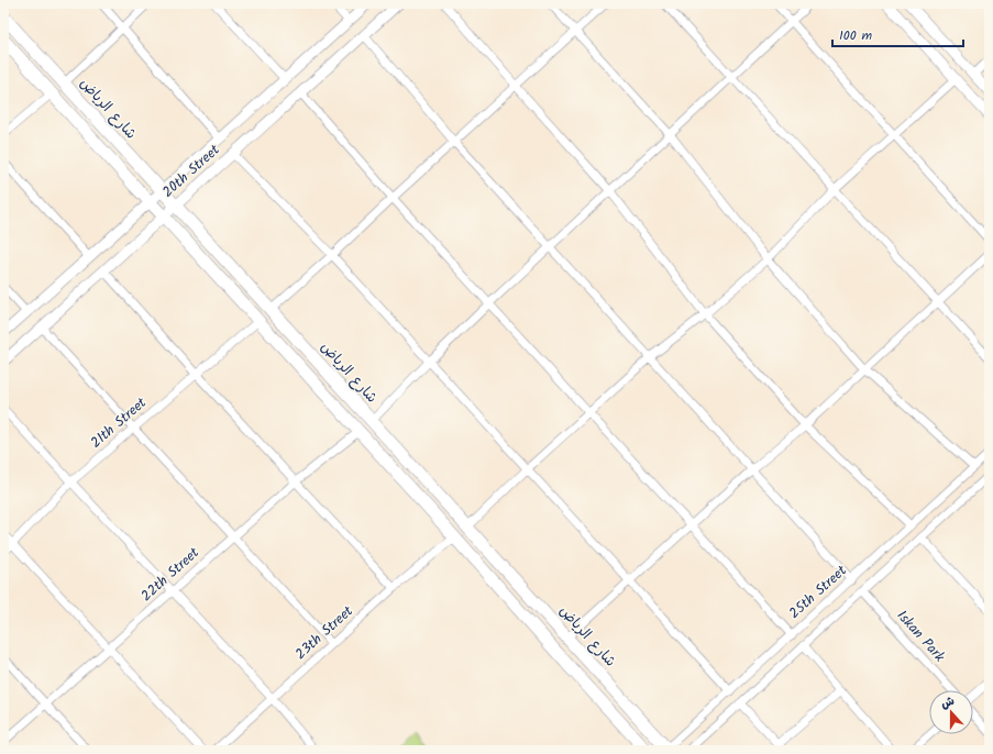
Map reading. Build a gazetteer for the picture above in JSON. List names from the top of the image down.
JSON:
{
  "streets": {
    "main road": ["شارع الرياض"],
    "street": [
      "20th Street",
      "21th Street",
      "22th Street",
      "25th Street",
      "23th Street",
      "Iskan Park"
    ]
  },
  "crossings": [
    ["شارع الرياض", "20th Street"],
    ["شارع الرياض", "25th Street"],
    ["25th Street", "Iskan Park"]
  ],
  "scale_bar": "100 m",
  "north": "top"
}
